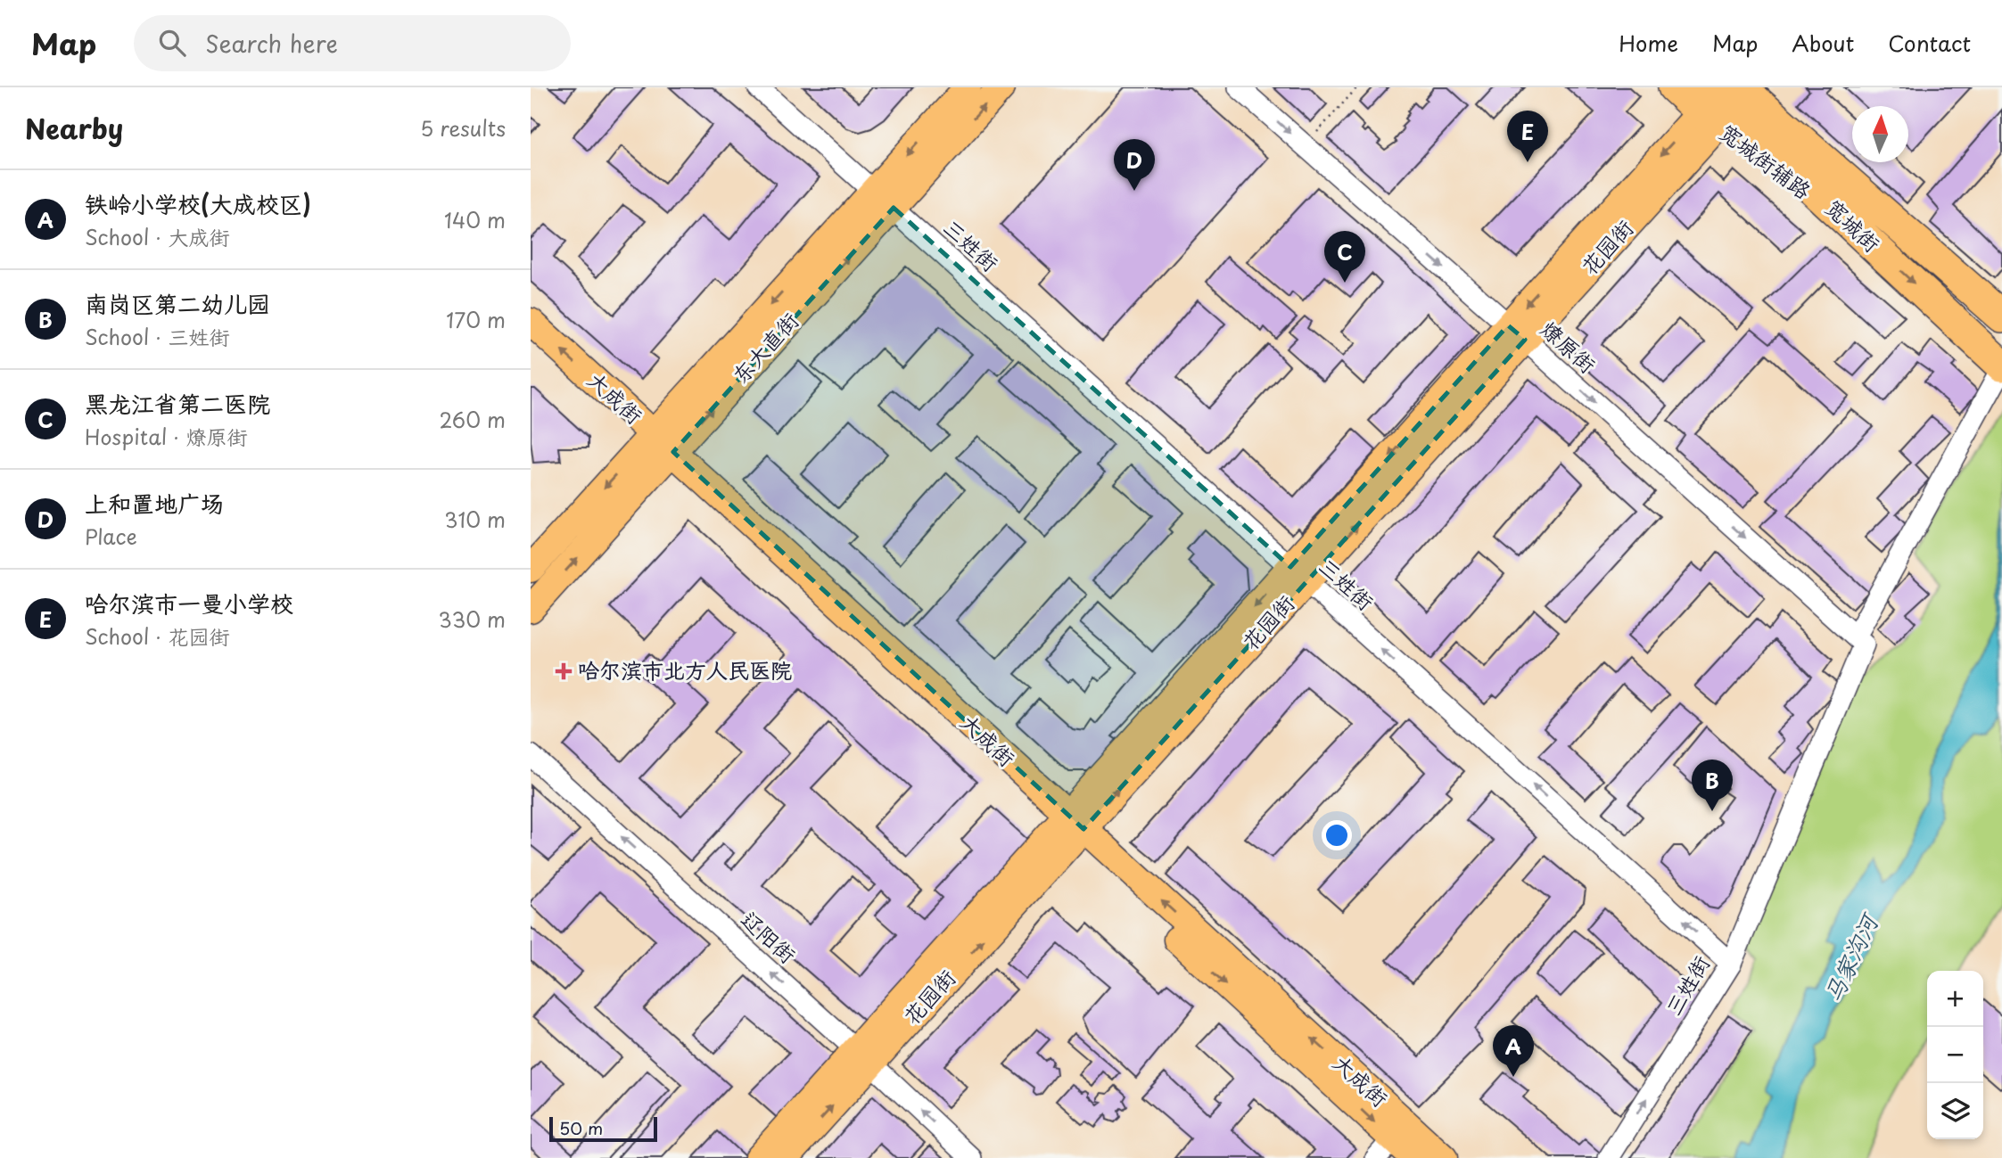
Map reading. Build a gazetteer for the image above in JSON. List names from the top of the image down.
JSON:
{
  "streets": {
    "highway": ["宽城街辅路", "宽城街"],
    "main road": ["花园街", "东大直街", "大成街"],
    "street": ["三姓街", "燎原街", "辽阳街"]
  },
  "crossings": [
    ["宽城街辅路", "宽城街"],
    ["宽城街辅路", "花园街"],
    ["宽城街", "花园街"],
    ["三姓街", "花园街"],
    ["三姓街", "东大直街"],
    ["花园街", "燎原街"],
    ["花园街", "大成街"],
    ["花园街", "辽阳街"],
    ["东大直街", "大成街"]
  ],
  "one_way": ["三姓街", "燎原街", "辽阳街"],
  "water": ["马家沟河"],
  "places": {
    "health": ["哈尔滨市北方人民医院"]
  },
  "scale_bar": "50 m",
  "north": "top",
  "page": {
    "header": "Map",
    "search": "Search here",
    "nav": [
      "Home",
      "Map",
      "About",
      "Contact"
    ],
    "heading": ["Nearby", "5 results"],
    "pins": [
      "E",
      "D",
      "C",
      "B",
      "A"
    ],
    "list": [
      {
        "mark": "A",
        "name": "铁岭小学校(大成校区)",
        "note": "School · 大成街",
        "value": "140 m"
      },
      {
        "mark": "B",
        "name": "南岗区第二幼儿园",
        "note": "School · 三姓街",
        "value": "170 m"
      },
      {
        "mark": "C",
        "name": "黑龙江省第二医院",
        "note": "Hospital · 燎原街",
        "value": "260 m"
      },
      {
        "mark": "D",
        "name": "上和置地广场",
        "note": "Place",
        "value": "310 m"
      },
      {
        "mark": "E",
        "name": "哈尔滨市一曼小学校",
        "note": "School · 花园街",
        "value": "330 m"
      }
    ],
    "map_buttons": ["+", "−"],
    "scale": "50 m"
  }
}
